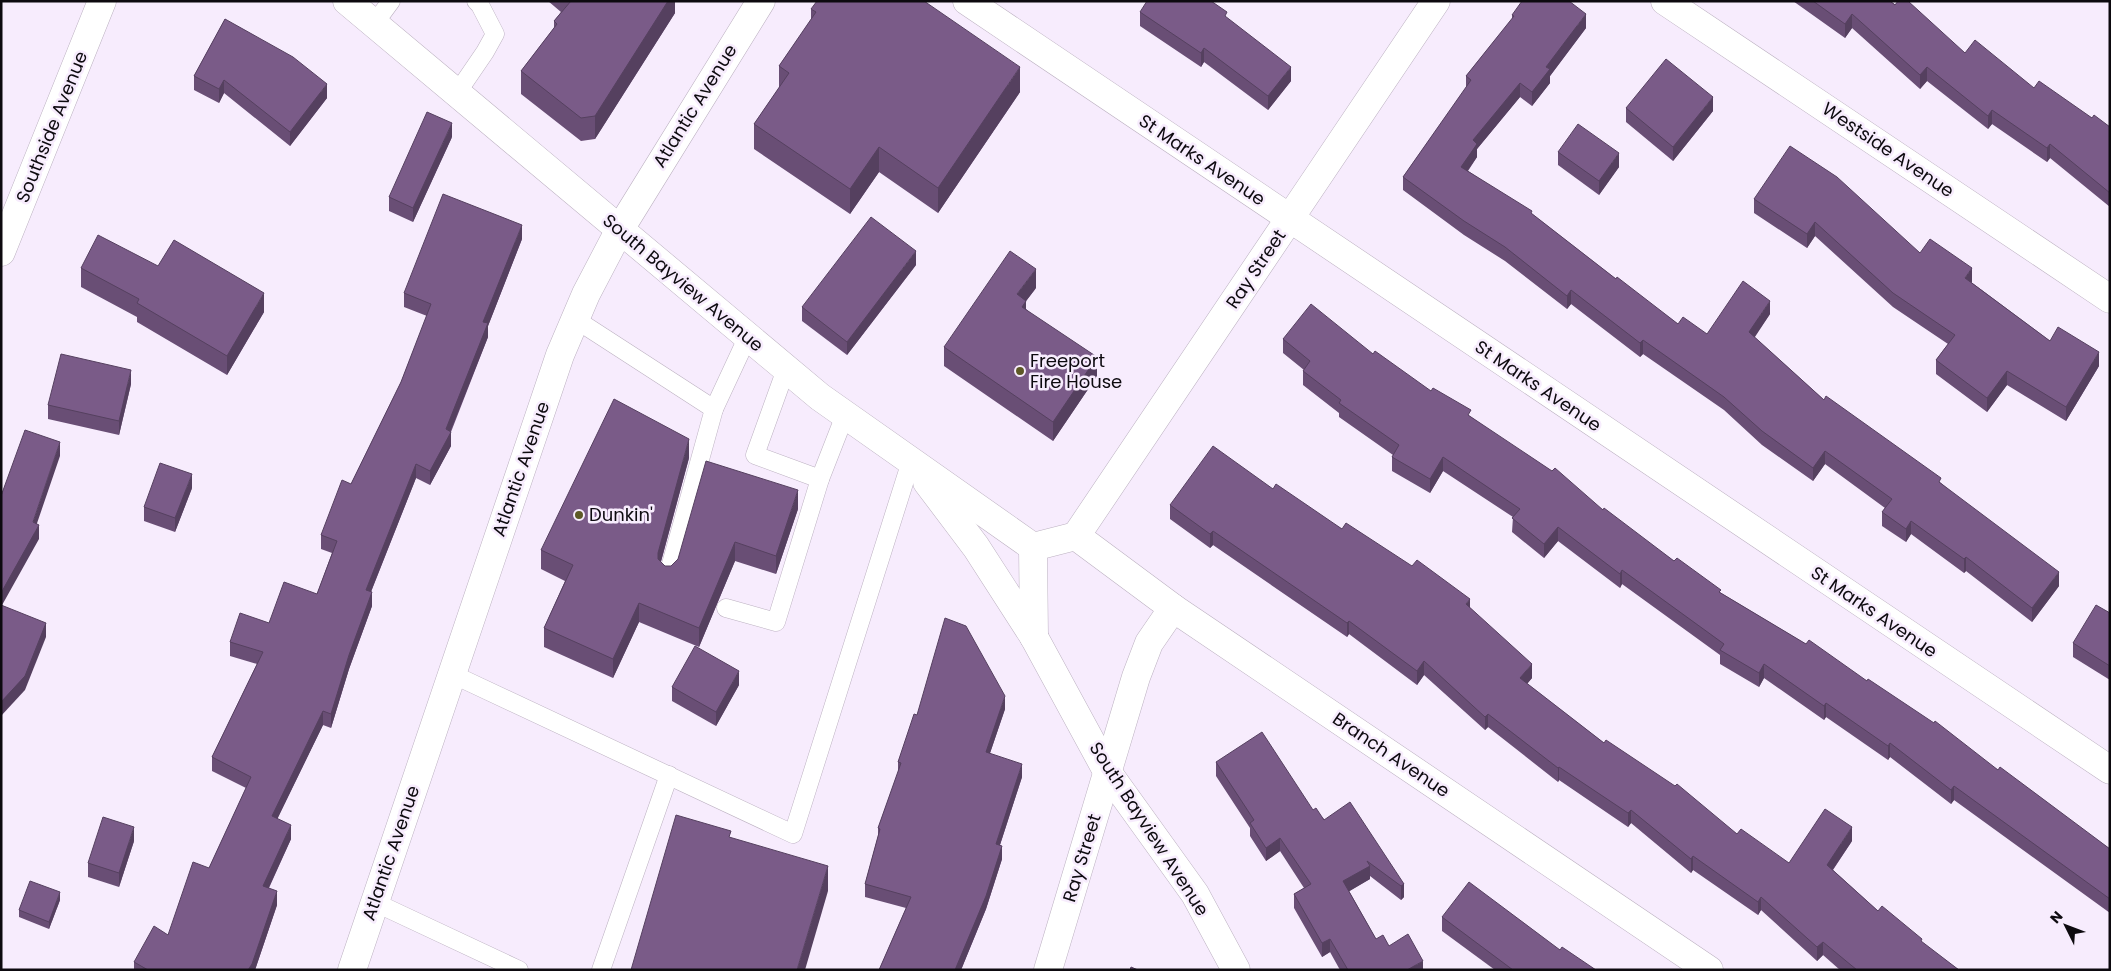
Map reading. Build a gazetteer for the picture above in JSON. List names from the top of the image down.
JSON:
{
  "streets": {
    "street": [
      "Atlantic Avenue",
      "Southside Avenue",
      "Westside Avenue",
      "St Marks Avenue",
      "Ray Street",
      "South Bayview Avenue",
      "Branch Avenue"
    ]
  },
  "crossings": [
    ["Atlantic Avenue", "South Bayview Avenue"],
    ["St Marks Avenue", "Ray Street"],
    ["Ray Street", "South Bayview Avenue"],
    ["Ray Street", "Branch Avenue"]
  ],
  "places": ["Freeport Fire House", "Dunkin'"],
  "north": "top left"
}
